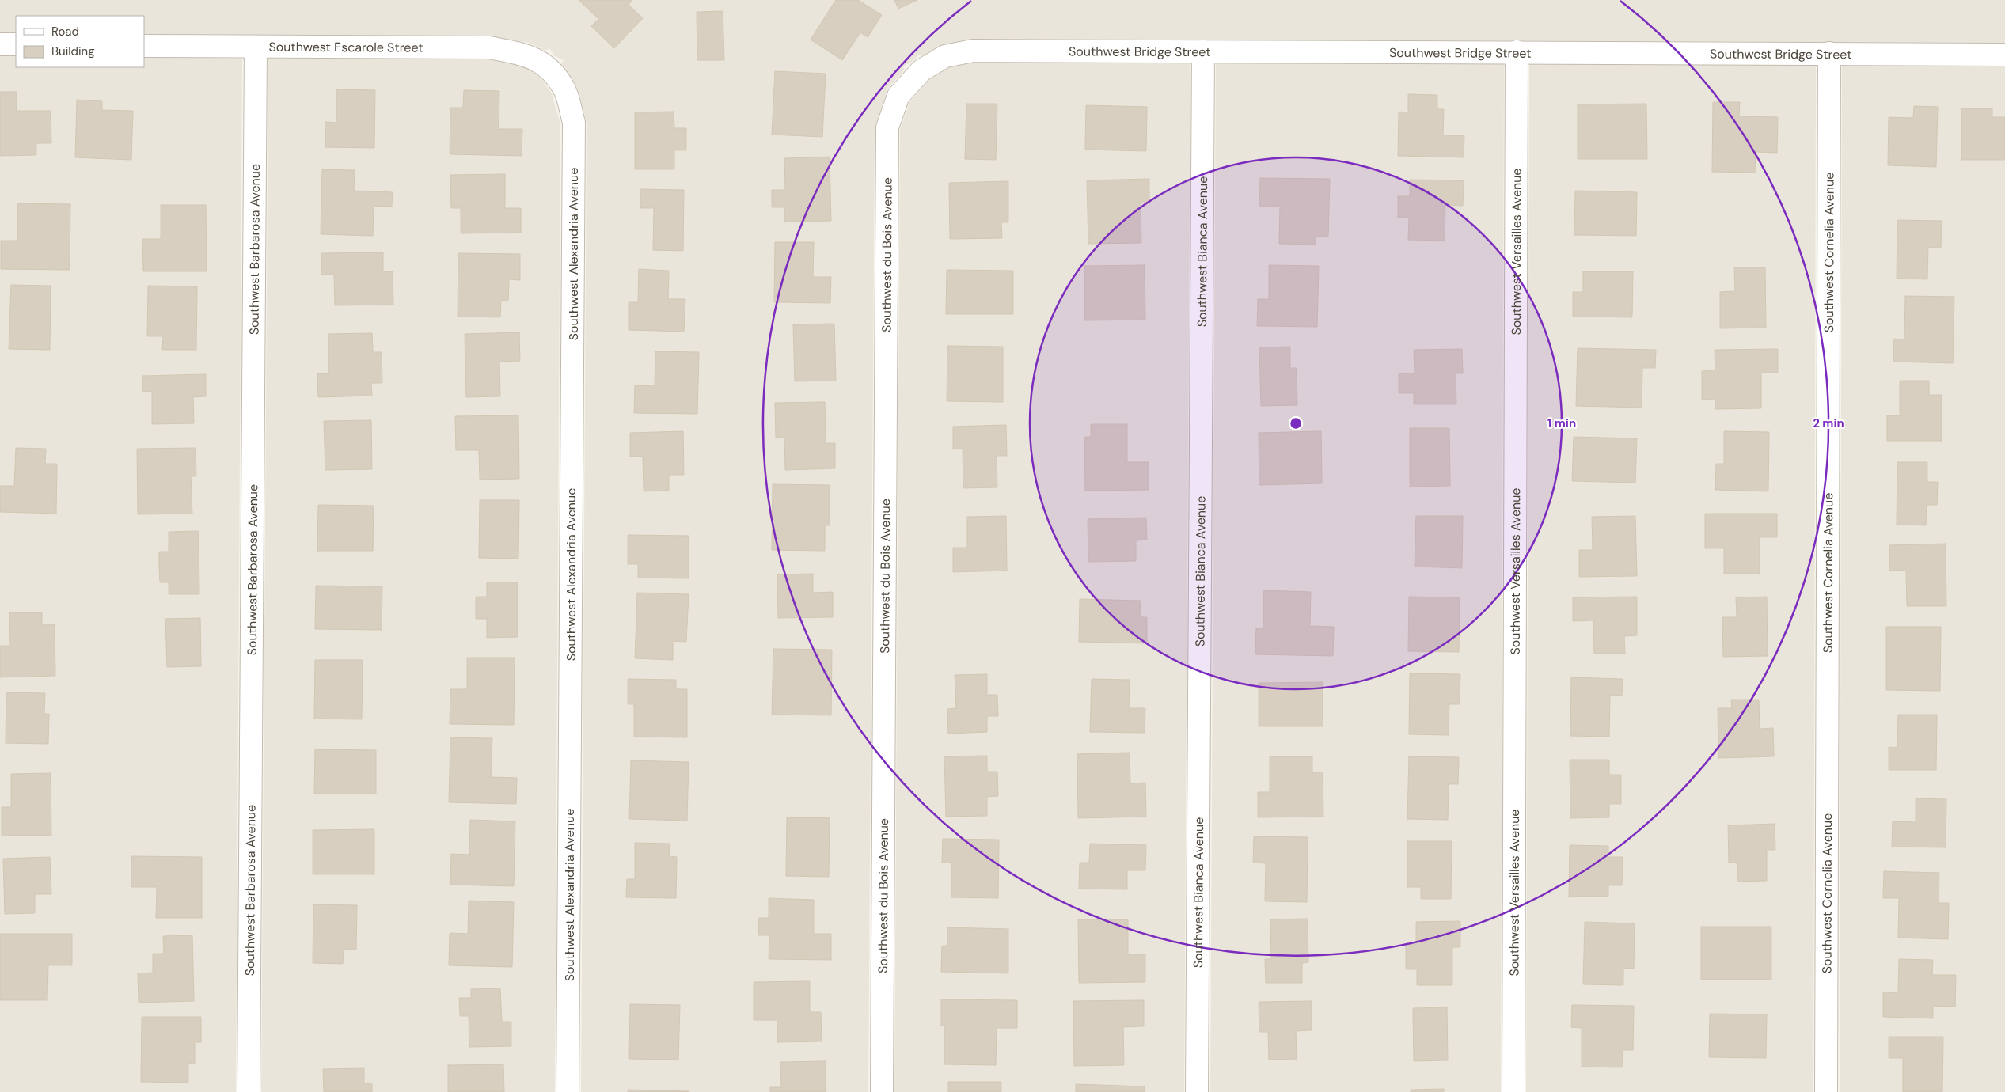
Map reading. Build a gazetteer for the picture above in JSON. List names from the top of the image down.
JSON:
{
  "streets": {
    "street": [
      "Southwest Escarole Street",
      "Southwest Bridge Street",
      "Southwest Barbarosa Avenue",
      "Southwest Bianca Avenue",
      "Southwest Versailles Avenue",
      "Southwest Cornelia Avenue",
      "Southwest Alexandria Avenue",
      "Southwest du Bois Avenue"
    ]
  },
  "crossings": [
    ["Southwest Escarole Street", "Southwest Barbarosa Avenue"],
    ["Southwest Escarole Street", "Southwest Alexandria Avenue"],
    ["Southwest Bridge Street", "Southwest Bianca Avenue"],
    ["Southwest Bridge Street", "Southwest Versailles Avenue"],
    ["Southwest Bridge Street", "Southwest Cornelia Avenue"],
    ["Southwest Bridge Street", "Southwest du Bois Avenue"]
  ],
  "legend": ["Road", "Building"],
  "rings": ["1 min", "2 min"]
}
